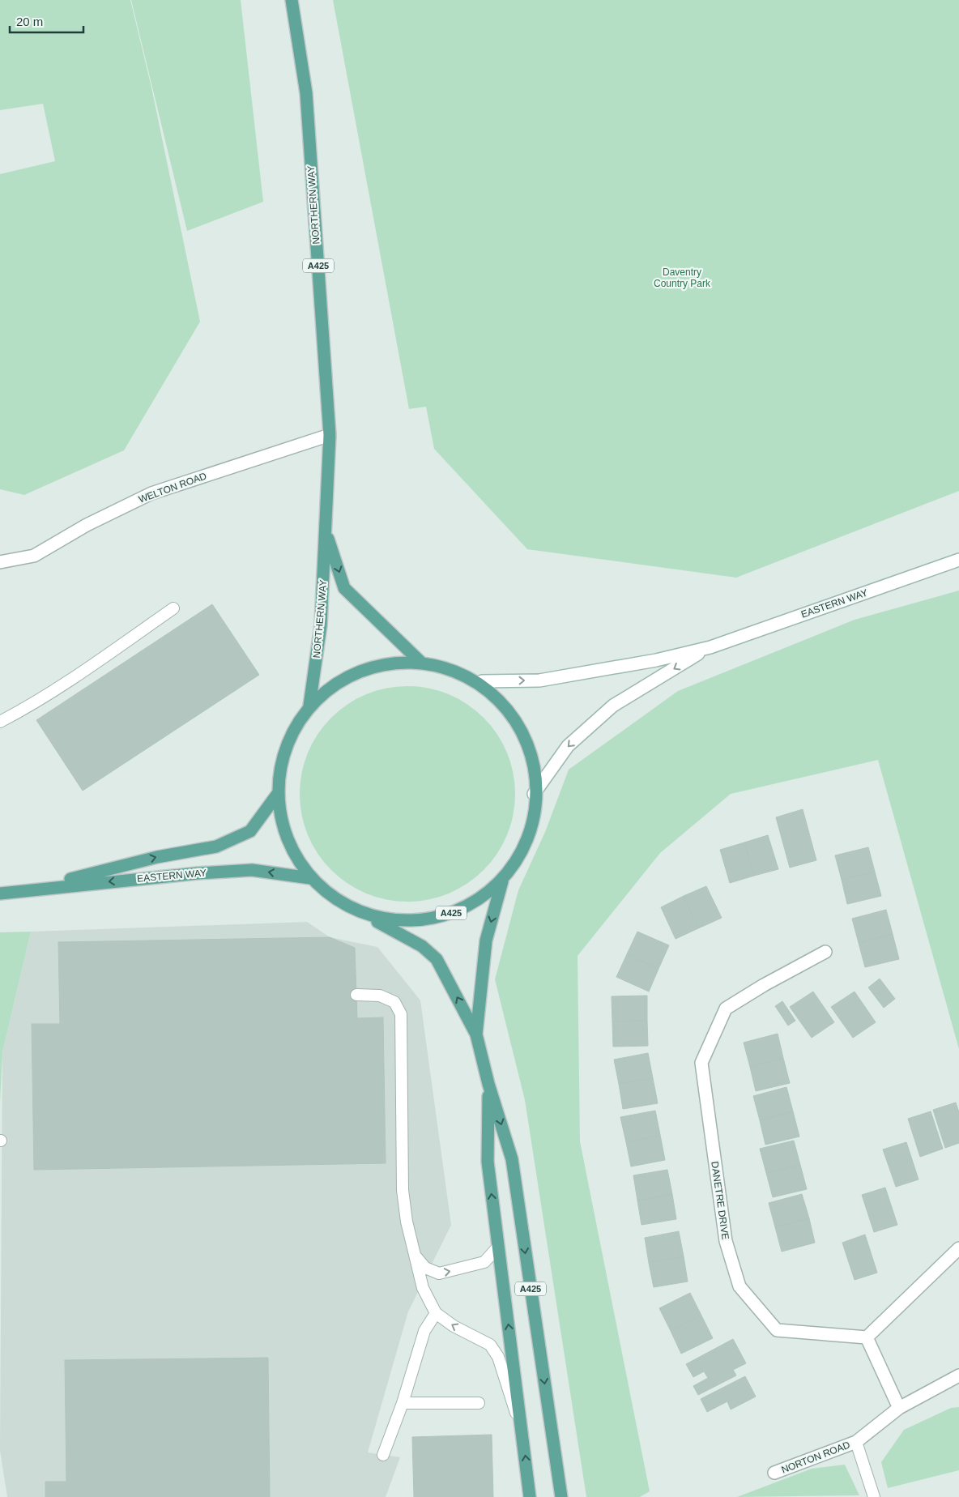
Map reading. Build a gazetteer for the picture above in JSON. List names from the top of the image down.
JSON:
{
  "streets": {
    "main road": ["NORTHERN WAY", "A425", "EASTERN WAY"],
    "street": ["WELTON ROAD", "DANETRE DRIVE", "NORTON ROAD"]
  },
  "crossings": [
    ["NORTHERN WAY", "A425"],
    ["NORTHERN WAY", "WELTON ROAD"],
    ["A425", "EASTERN WAY"]
  ],
  "parks": ["Daventry Country Park"],
  "scale_bar": "20 m"
}
